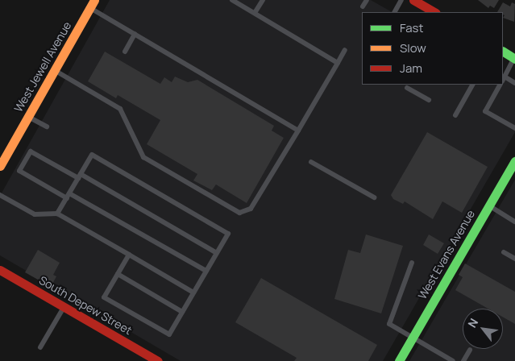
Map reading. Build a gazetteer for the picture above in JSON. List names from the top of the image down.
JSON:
{
  "streets": {
    "street": ["West Jewell Avenue", "West Evans Avenue", "South Depew Street"]
  },
  "legend": ["Fast", "Slow", "Jam"],
  "north": "top left"
}
